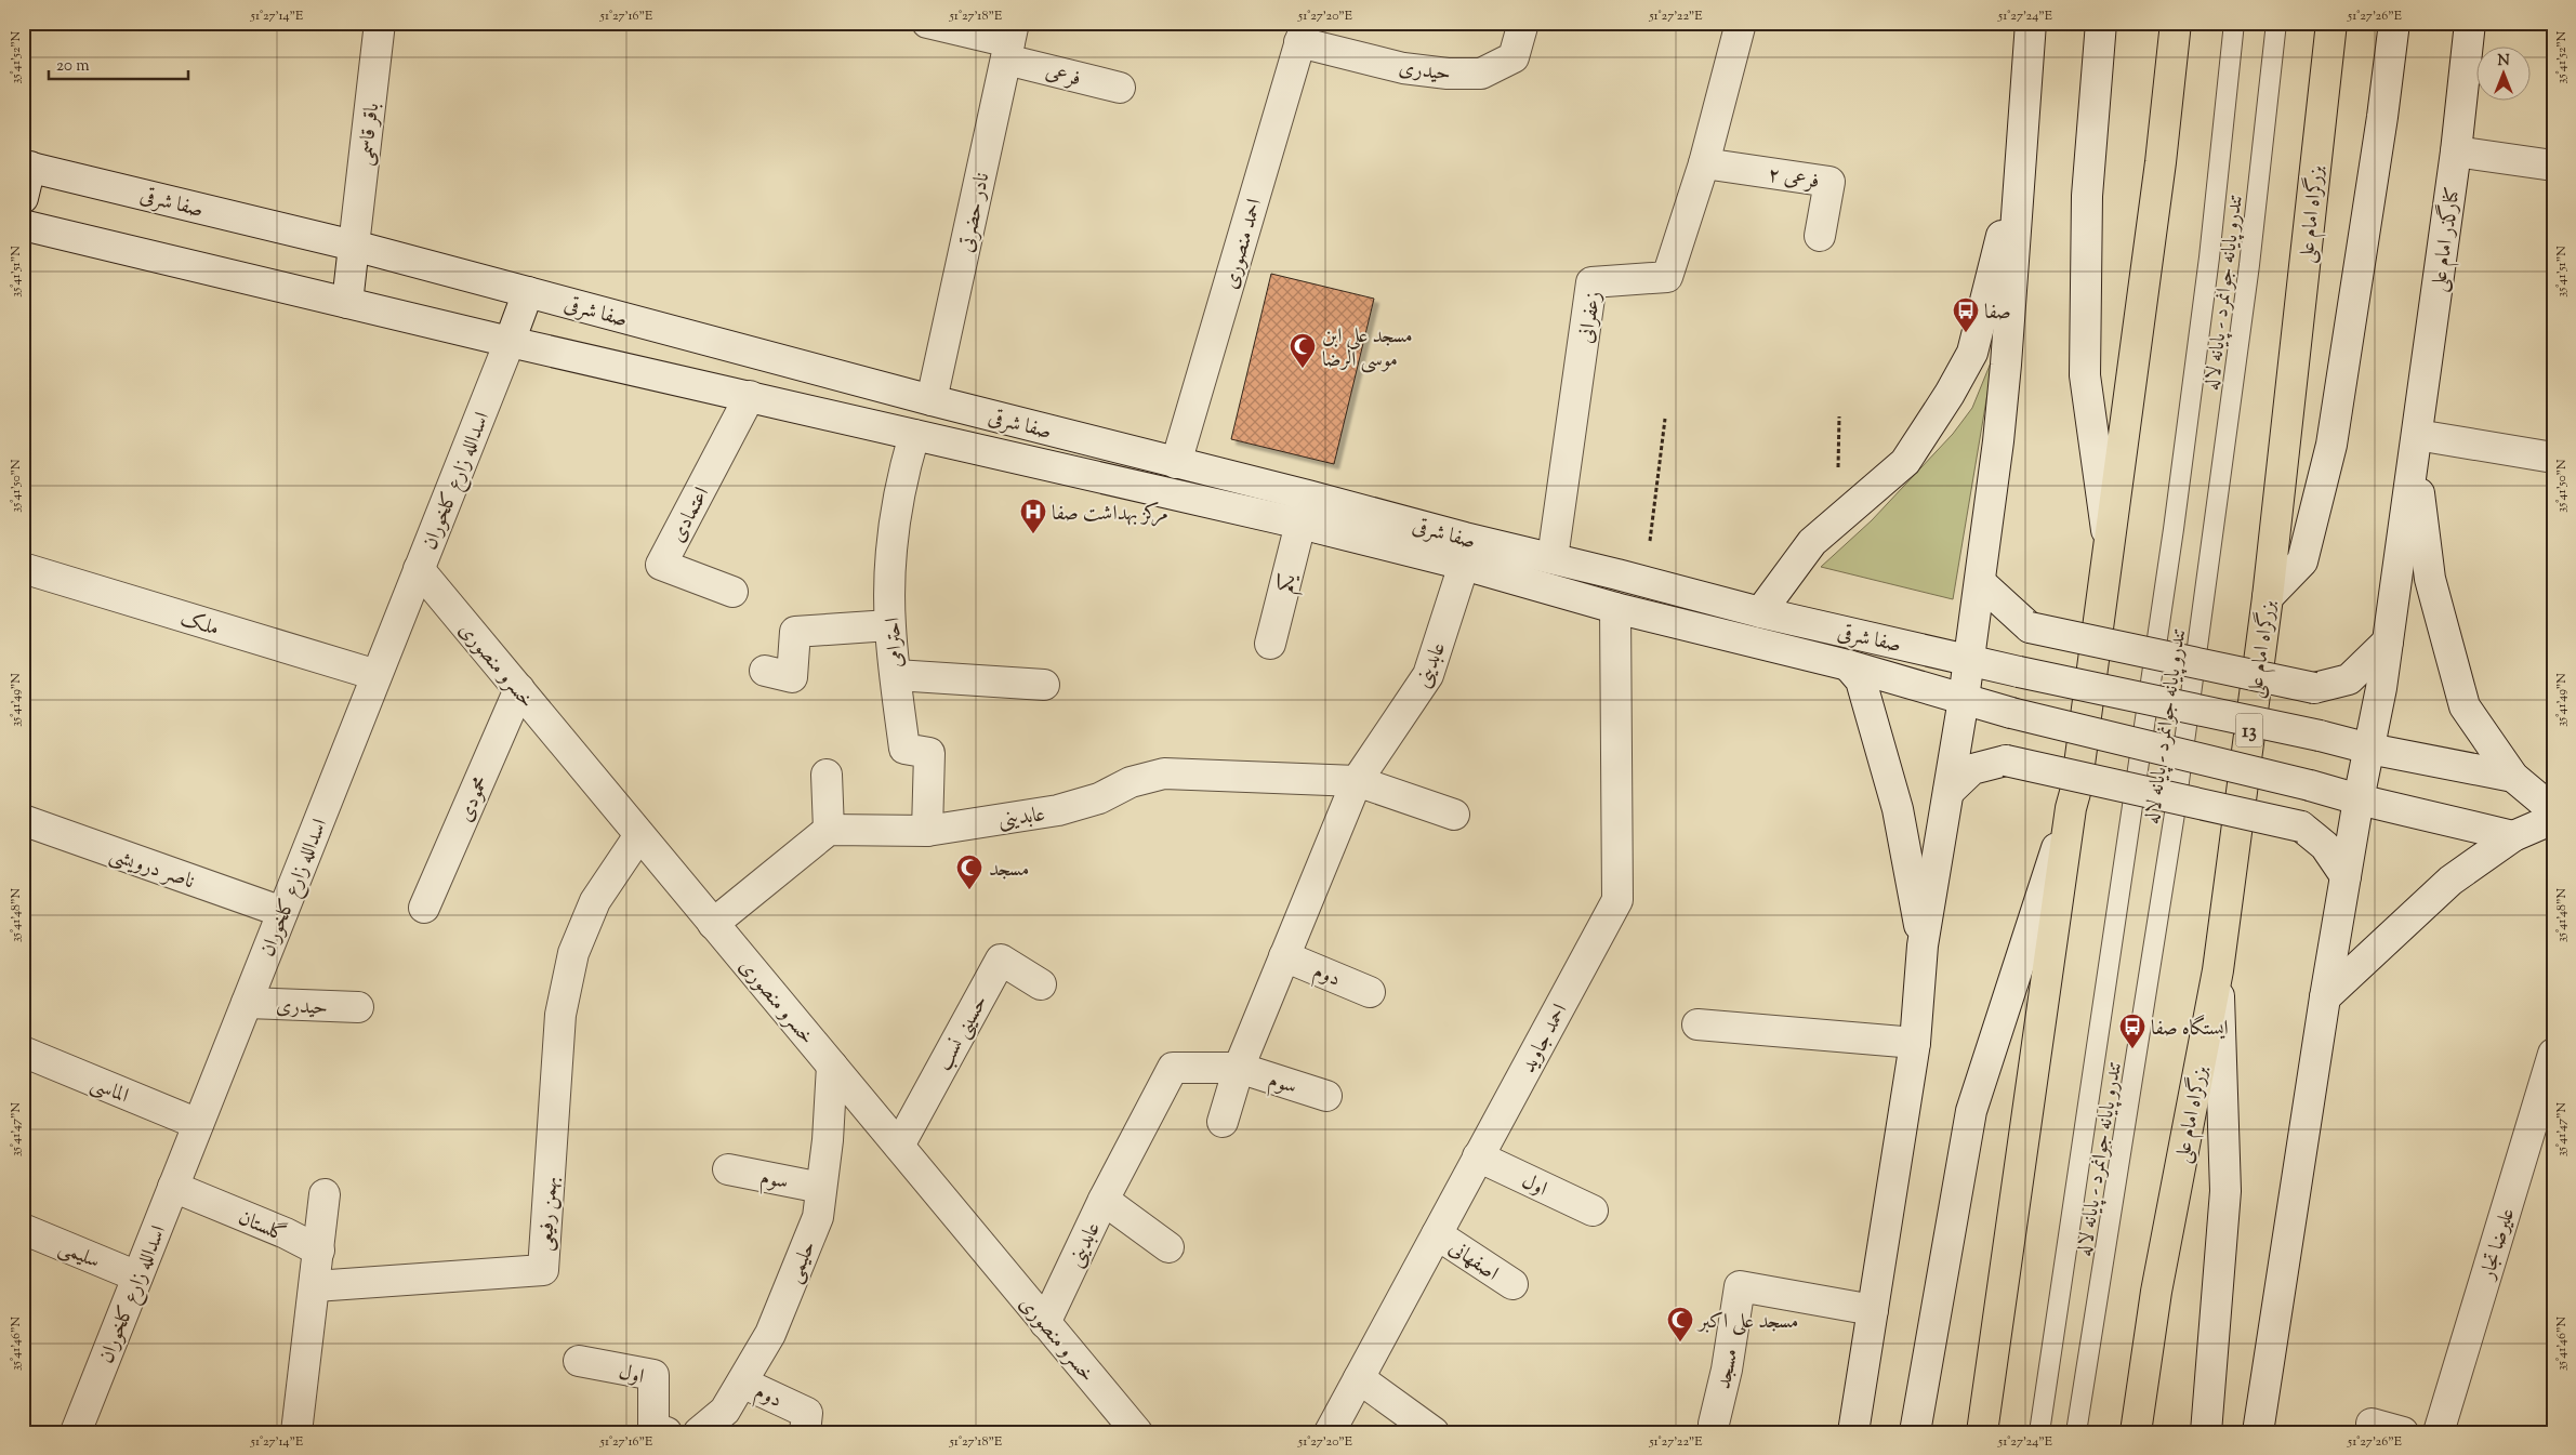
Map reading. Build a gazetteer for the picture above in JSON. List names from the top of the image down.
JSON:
{
  "streets": {
    "highway": ["بزرگراه امام علی", "13"],
    "street": [
      "حیدری",
      "فرعی",
      "باقر قاسمی",
      "فرعی ۲",
      "صفا شرقی",
      "نادر حضرتی",
      "کنارگذر امام علی",
      "احمد منصوری",
      "زعفرانی",
      "اسدالله زارع کلخوران",
      "اعتمادی",
      "یکم",
      "ملک",
      "احترامی",
      "خسرو منصوری",
      "عابدینی",
      "محمودی",
      "ناصر درویشی",
      "دوم",
      "حسینی نسب",
      "احمد جاوید",
      "سوم",
      "الماسی",
      "اول",
      "بهمن رفیعی",
      "گلستان",
      "علیرضا تجار",
      "سلیمی",
      "اصفهانی",
      "حلیمی",
      "مسجد"
    ],
    "lane": ["تندرو پایانه جوانمرد - پایانه لاله"]
  },
  "crossings": [
    ["حیدری", "احمد منصوری"],
    ["حیدری", "اسدالله زارع کلخوران"],
    ["فرعی", "نادر حضرتی"],
    ["باقر قاسمی", "صفا شرقی"],
    ["فرعی ۲", "زعفرانی"],
    ["صفا شرقی", "نادر حضرتی"],
    ["صفا شرقی", "کنارگذر امام علی"],
    ["صفا شرقی", "احمد منصوری"],
    ["صفا شرقی", "زعفرانی"],
    ["صفا شرقی", "اسدالله زارع کلخوران"],
    ["صفا شرقی", "اعتمادی"],
    ["صفا شرقی", "یکم"],
    ["صفا شرقی", "احترامی"],
    ["صفا شرقی", "عابدینی"],
    ["صفا شرقی", "احمد جاوید"],
    ["اسدالله زارع کلخوران", "ملک"],
    ["اسدالله زارع کلخوران", "خسرو منصوری"],
    ["اسدالله زارع کلخوران", "ناصر درویشی"],
    ["اسدالله زارع کلخوران", "الماسی"],
    ["اسدالله زارع کلخوران", "گلستان"],
    ["اسدالله زارع کلخوران", "سلیمی"],
    ["احترامی", "عابدینی"],
    ["خسرو منصوری", "عابدینی"],
    ["خسرو منصوری", "محمودی"],
    ["خسرو منصوری", "حسینی نسب"],
    ["خسرو منصوری", "بهمن رفیعی"],
    ["خسرو منصوری", "حلیمی"],
    ["عابدینی", "دوم"],
    ["عابدینی", "سوم"],
    ["دوم", "حلیمی"],
    ["احمد جاوید", "اول"],
    ["احمد جاوید", "اصفهانی"],
    ["سوم", "حلیمی"]
  ],
  "places": {
    "bus stop": ["صفا", "ایستگاه صفا"],
    "mosque": ["مسجد علی ابن موسی الرضا", "مسجد", "مسجد علی اکبر"],
    "hospital": ["مرکز بهداشت صفا"]
  },
  "scale_bar": "20 m",
  "north": "top",
  "coordinates": [
    "51°27'14\"E",
    "51°27'16\"E",
    "51°27'18\"E",
    "51°27'20\"E",
    "51°27'22\"E",
    "51°27'24\"E",
    "51°27'26\"E",
    "35°41'52\"N",
    "35°41'51\"N",
    "35°41'50\"N",
    "35°41'49\"N",
    "35°41'48\"N",
    "35°41'47\"N",
    "35°41'46\"N"
  ]
}
